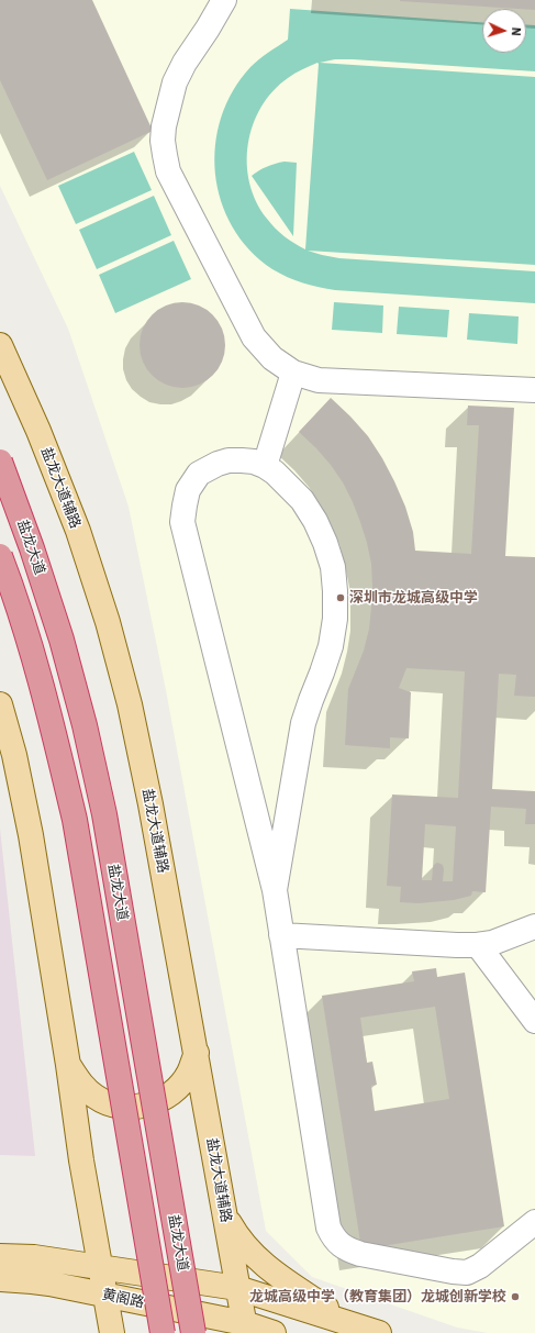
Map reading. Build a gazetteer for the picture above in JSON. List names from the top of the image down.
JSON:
{
  "streets": {
    "highway": ["盐龙大道"],
    "main road": ["盐龙大道辅路", "黄阁路"]
  },
  "crossings": [
    ["盐龙大道辅路", "黄阁路"]
  ],
  "places": ["深圳市龙城高级中学", "龙城高级中学（教育集团）龙城创新学校"],
  "north": "right"
}
